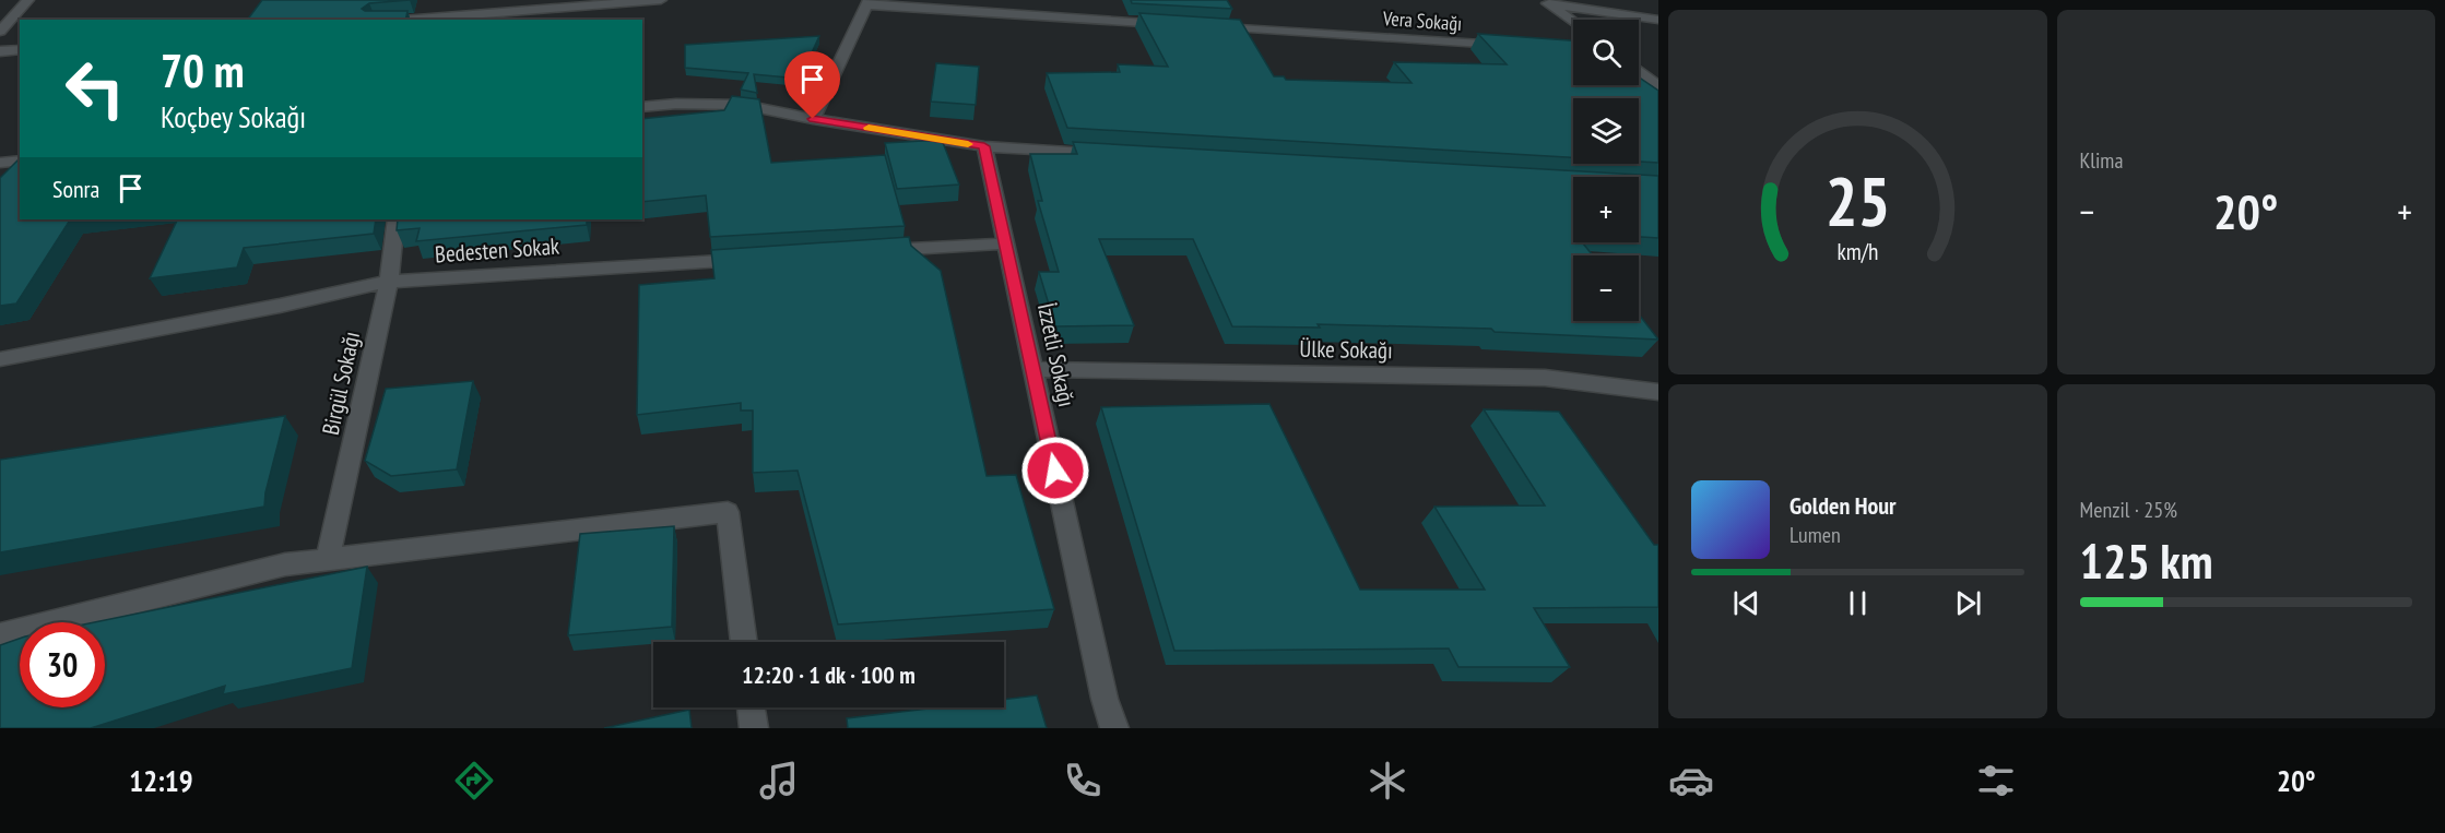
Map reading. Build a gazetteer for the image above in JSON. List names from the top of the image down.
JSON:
{
  "streets": {
    "street": [
      "Vera Sokağı",
      "Bedesten Sokak",
      "Ülke Sokağı",
      "İzzetli Sokağı",
      "Birgül Sokağı"
    ]
  },
  "crossings": [
    ["Bedesten Sokak", "Birgül Sokağı"],
    ["Ülke Sokağı", "İzzetli Sokağı"]
  ],
  "page": {
    "tile": [
      "Klima",
      ["Menzil · 25%", "125 km"]
    ],
    "map_buttons": ["+", "−"],
    "turn": ["70 m", "Koçbey Sokağı"],
    "then": "Sonra",
    "heat": ["−", "20°", "+"],
    "song": ["Golden Hour", "Lumen"],
    "limit": "30",
    "trip": "12:20 · 1 dk · 100 m",
    "tabs": ["12:19", "20°"],
    "gauge": ["25", "km/h"]
  }
}
